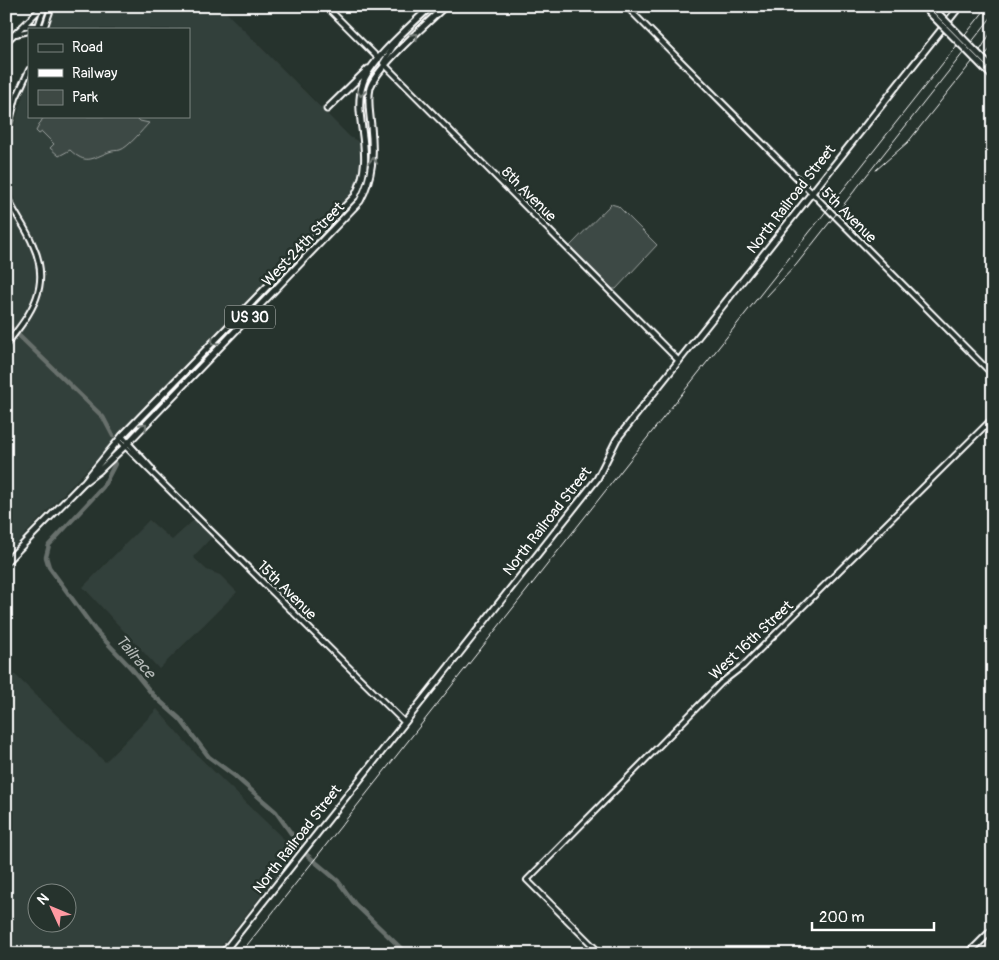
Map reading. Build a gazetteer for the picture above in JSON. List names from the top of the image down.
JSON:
{
  "streets": {
    "main road": ["North Railroad Street", "West 24th Street", "US 30"],
    "street": [
      "8th Avenue",
      "5th Avenue",
      "15th Avenue",
      "West 16th Street"
    ]
  },
  "crossings": [
    ["8th Avenue", "North Railroad Street"],
    ["8th Avenue", "West 24th Street"],
    ["8th Avenue", "US 30"],
    ["North Railroad Street", "5th Avenue"],
    ["North Railroad Street", "15th Avenue"],
    ["West 24th Street", "US 30"],
    ["West 24th Street", "15th Avenue"]
  ],
  "water": ["Tailrace"],
  "legend": ["Road", "Railway", "Park"],
  "scale_bar": "200 m",
  "north": "top left"
}
